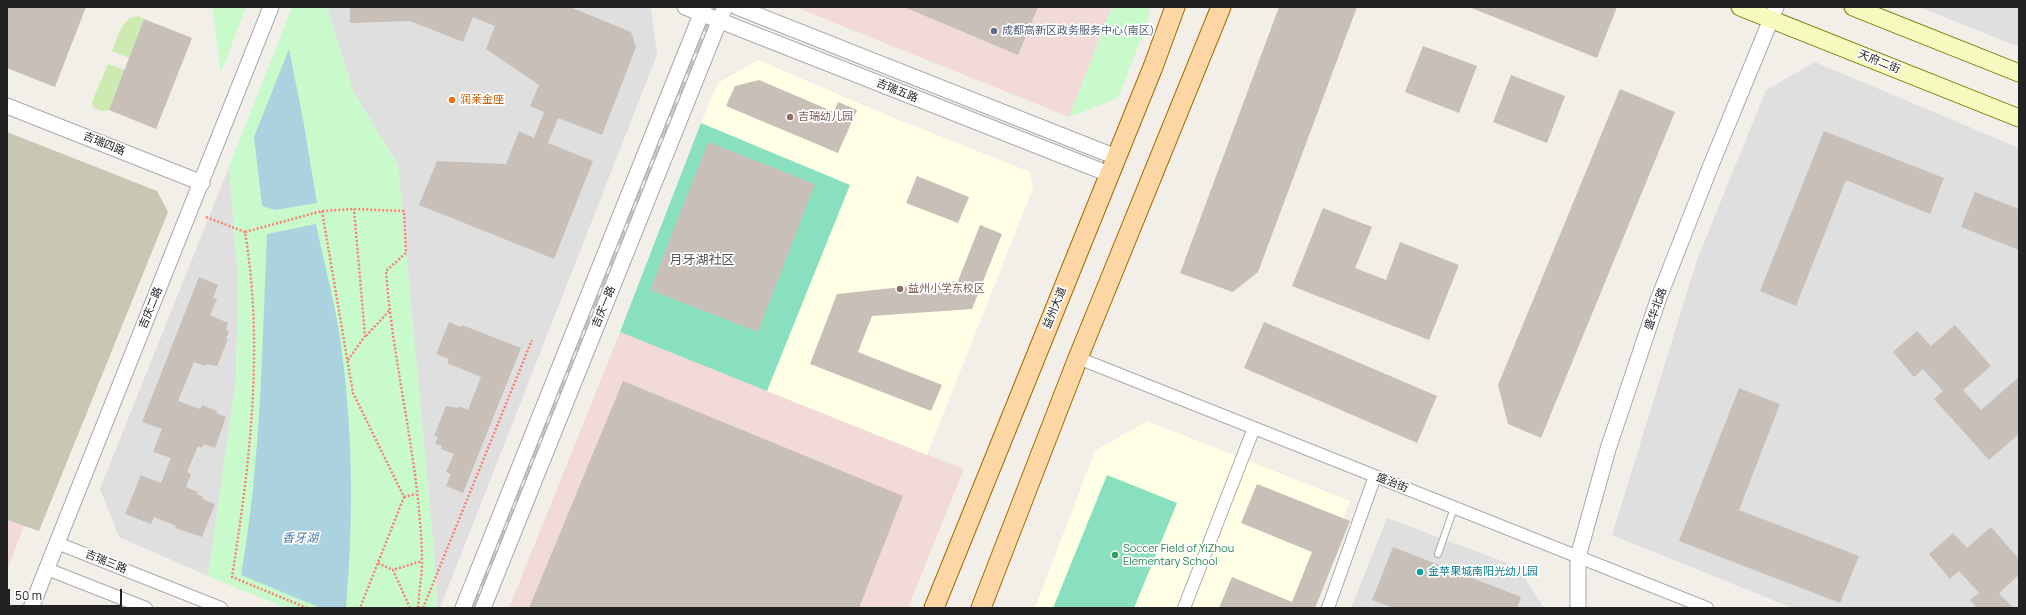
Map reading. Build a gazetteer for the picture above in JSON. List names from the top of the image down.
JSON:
{
  "streets": {
    "main road": ["天府二街", "益州大道"],
    "street": [
      "吉瑞五路",
      "吉瑞四路",
      "吉庆一路",
      "吉庆二路",
      "盛华北路",
      "盛治街",
      "吉瑞三路"
    ]
  },
  "crossings": [
    ["天府二街", "盛华北路"],
    ["吉瑞五路", "吉庆一路"],
    ["吉瑞五路", "益州大道"],
    ["吉瑞四路", "吉庆二路"],
    ["吉庆二路", "吉瑞三路"],
    ["盛华北路", "盛治街"]
  ],
  "districts": ["月牙湖社区"],
  "water": ["香牙湖"],
  "places": [
    "成都高新区政务服务中心(南区)",
    "润莱金座",
    "吉瑞幼儿园",
    "益州小学东校区",
    "Soccer Field of YiZhou Elementary School",
    "金苹果城南阳光幼儿园"
  ],
  "scale_bar": "50 m"
}
